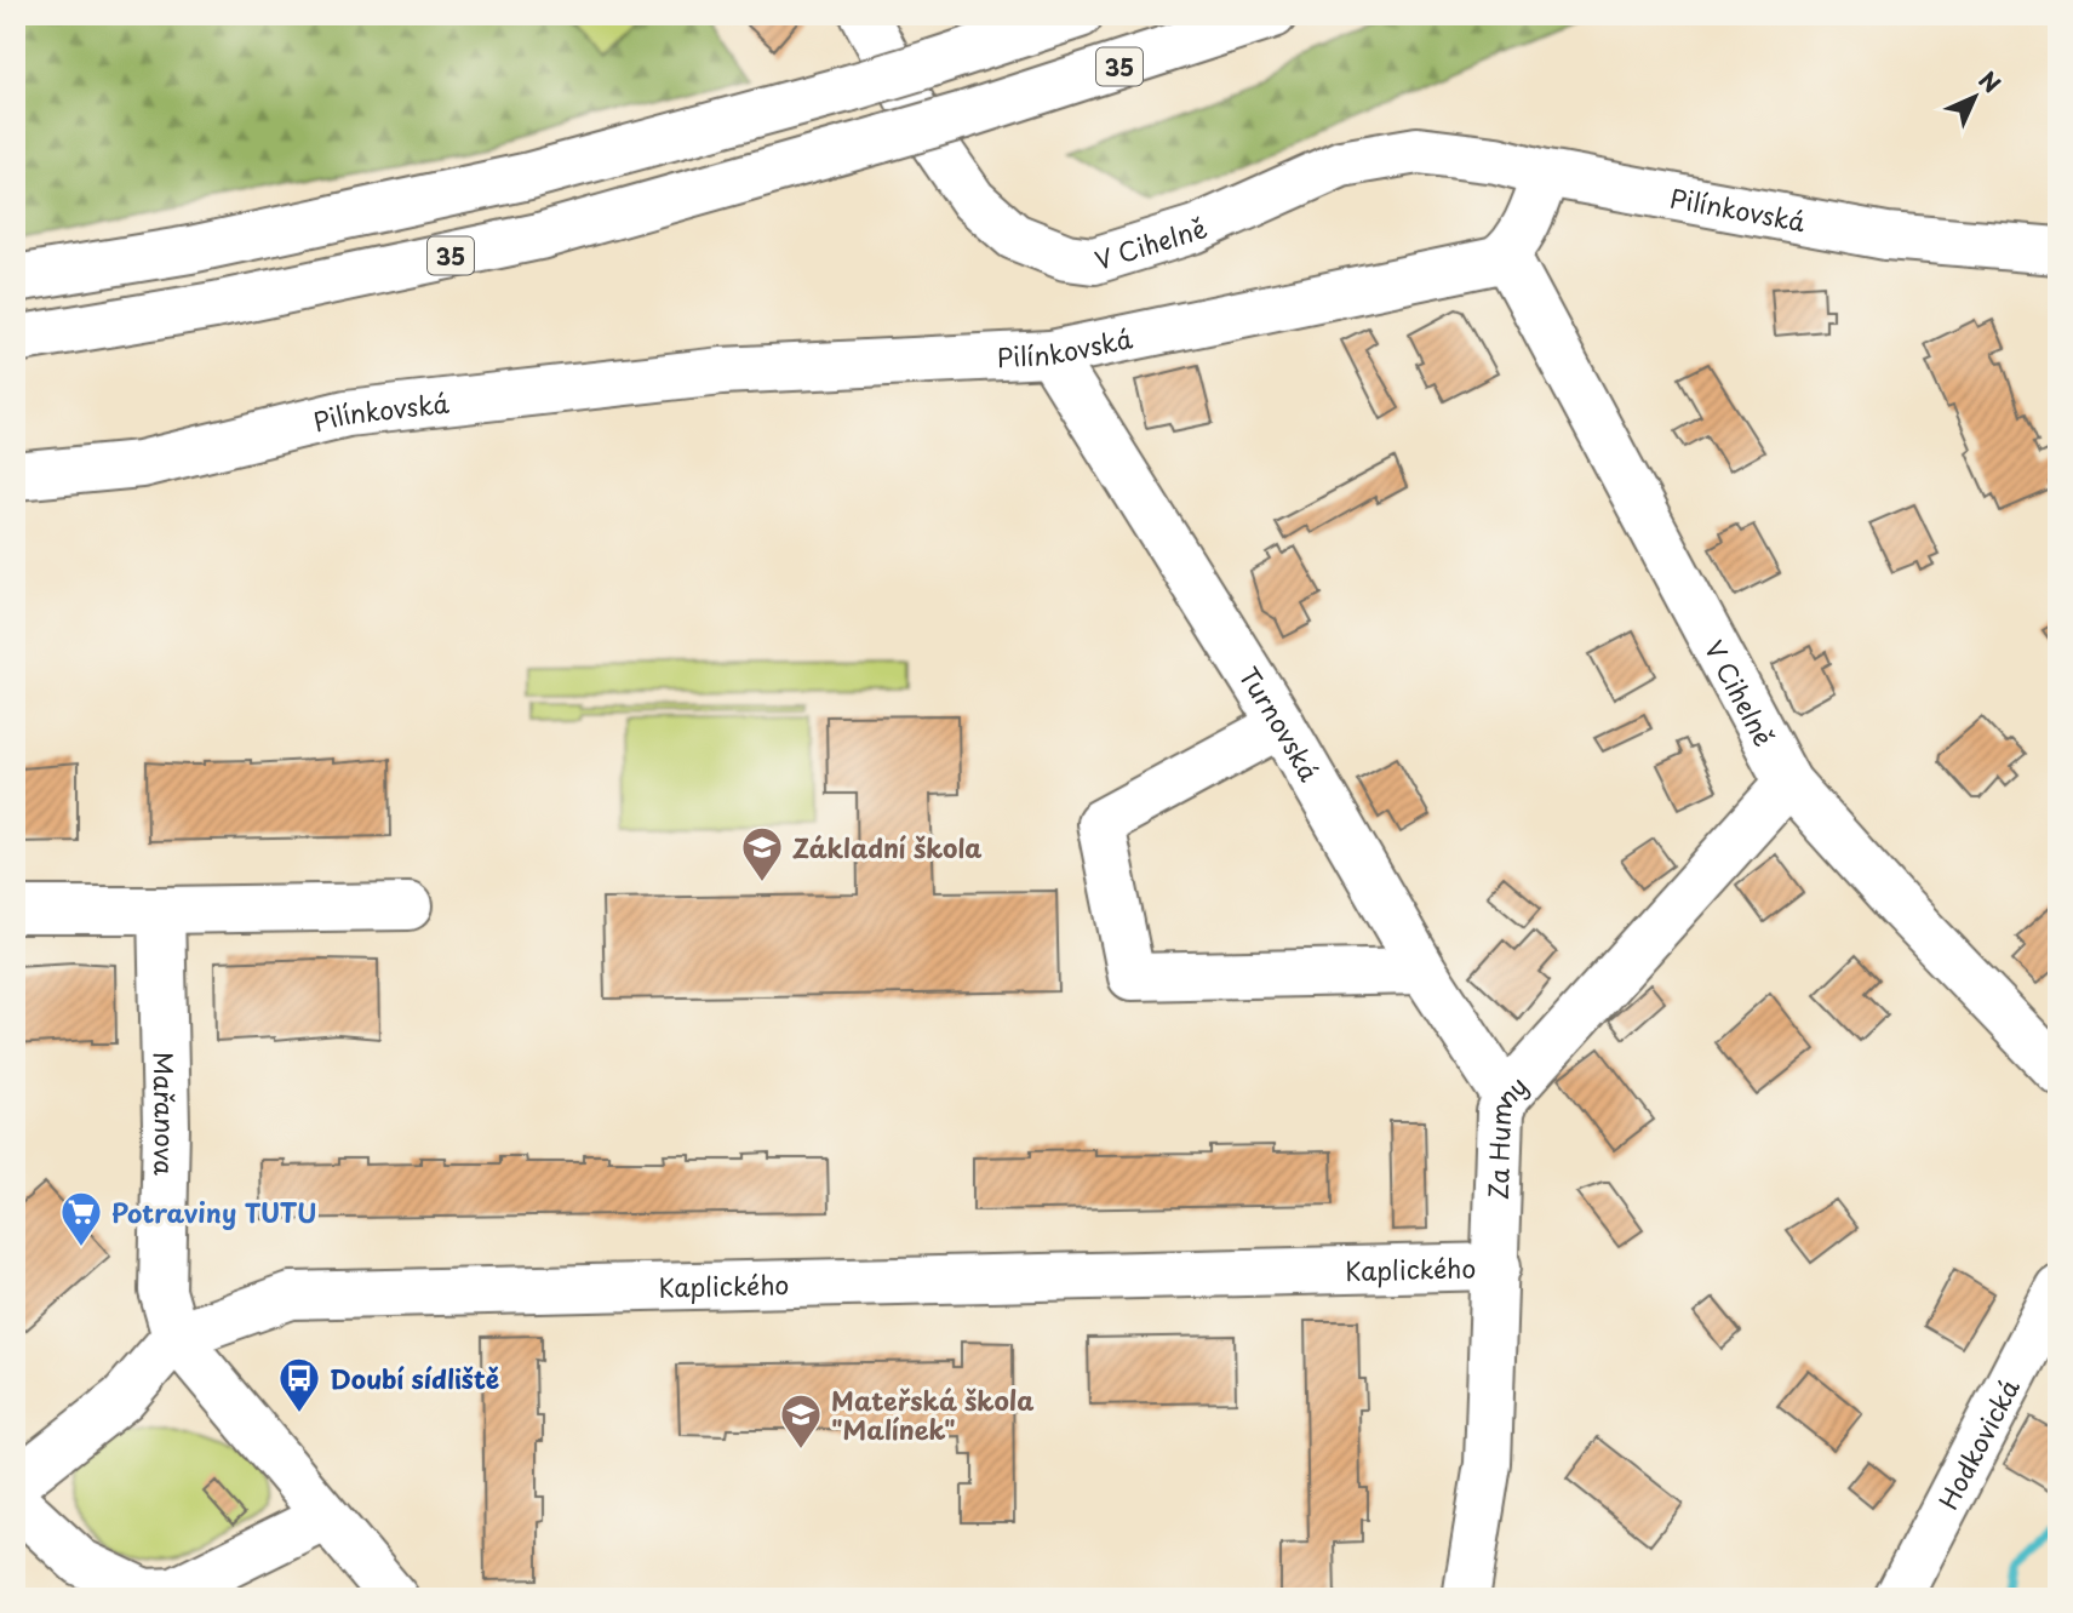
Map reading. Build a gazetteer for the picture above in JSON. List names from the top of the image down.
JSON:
{
  "streets": {
    "main road": [
      "35",
      "Pilínkovská",
      "V Cihelně",
      "Turnovská",
      "Mařanova",
      "Za Humny",
      "Kaplického",
      "Hodkovická"
    ]
  },
  "crossings": [
    ["Pilínkovská", "V Cihelně"],
    ["Pilínkovská", "Turnovská"],
    ["V Cihelně", "Za Humny"],
    ["Turnovská", "Za Humny"],
    ["Mařanova", "Kaplického"],
    ["Za Humny", "Kaplického"]
  ],
  "places": {
    "school or university": ["Základní škola", "Mateřská škola \"Malínek\""],
    "supermarket": ["Potraviny TUTU"],
    "bus stop": ["Doubí sídliště"]
  },
  "north": "top right"
}
